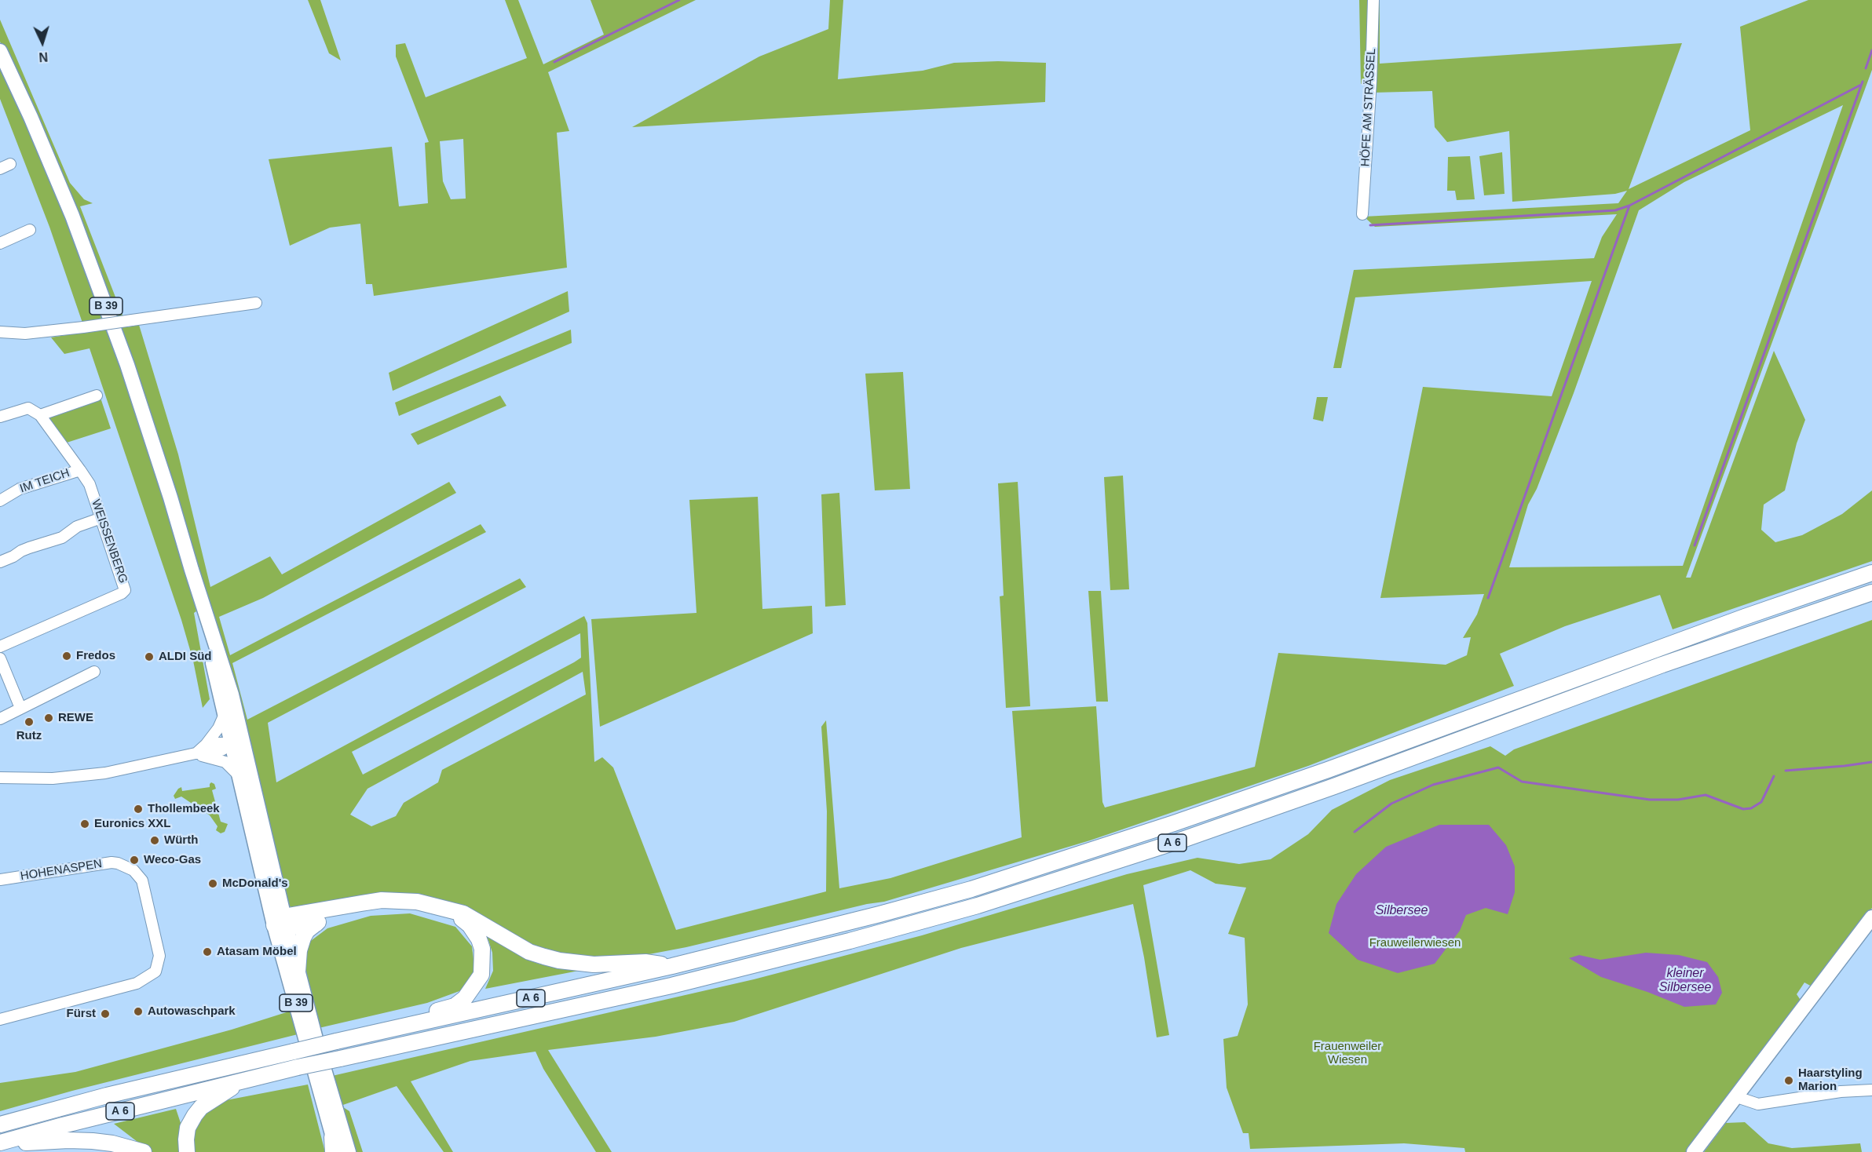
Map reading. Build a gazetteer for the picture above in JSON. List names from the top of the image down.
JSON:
{
  "streets": {
    "highway": ["A 6"],
    "main road": ["B 39"],
    "street": [
      "HÖFE AM STRÄSSEL",
      "IM TEICH",
      "WEISSENBERG",
      "HOHENASPEN"
    ]
  },
  "crossings": [
    ["IM TEICH", "WEISSENBERG"]
  ],
  "water": ["Silbersee", "kleiner Silbersee"],
  "parks": ["Frauweilerwiesen", "Frauenweiler Wiesen"],
  "places": [
    "Fredos",
    "ALDI Süd",
    "REWE",
    "Rutz",
    "Thollembeek",
    "Euronics XXL",
    "Würth",
    "Weco-Gas",
    "McDonald's",
    "Atasam Möbel",
    "Autowaschpark",
    "Fürst",
    "Haarstyling Marion"
  ],
  "north": "bottom"
}
